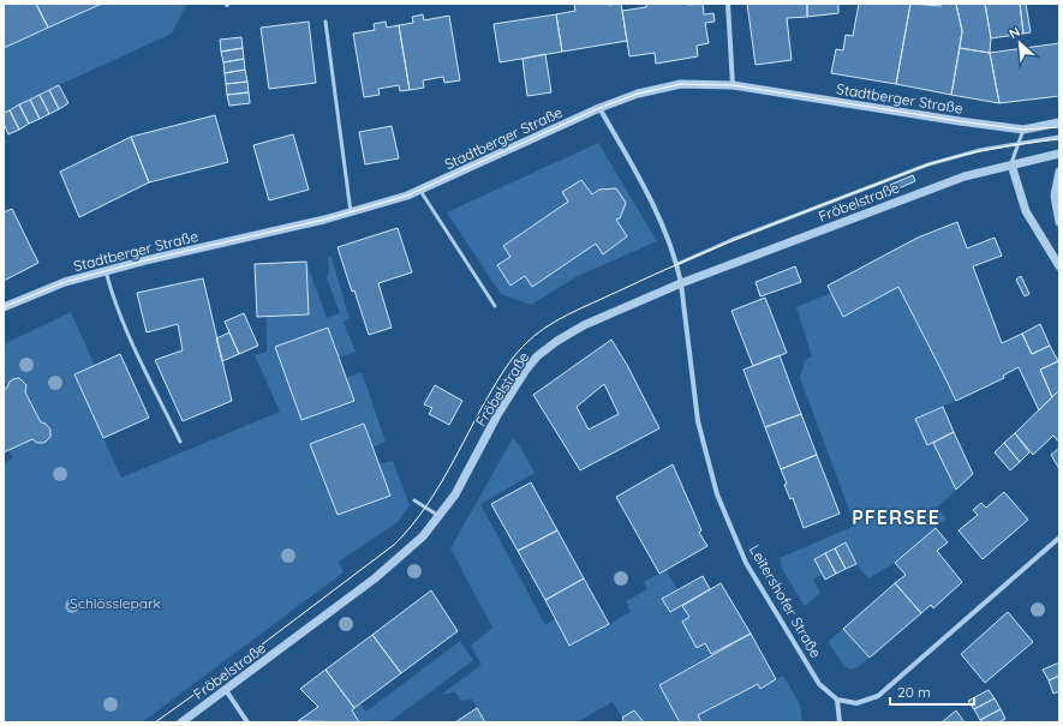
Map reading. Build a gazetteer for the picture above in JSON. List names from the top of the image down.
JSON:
{
  "streets": {
    "street": ["Stadtberger Straße", "Fröbelstraße", "Leitershofer Straße"]
  },
  "crossings": [
    ["Stadtberger Straße", "Leitershofer Straße"],
    ["Fröbelstraße", "Leitershofer Straße"]
  ],
  "districts": ["PFERSEE"],
  "parks": ["Schlösslepark"],
  "scale_bar": "20 m",
  "north": "top left"
}
